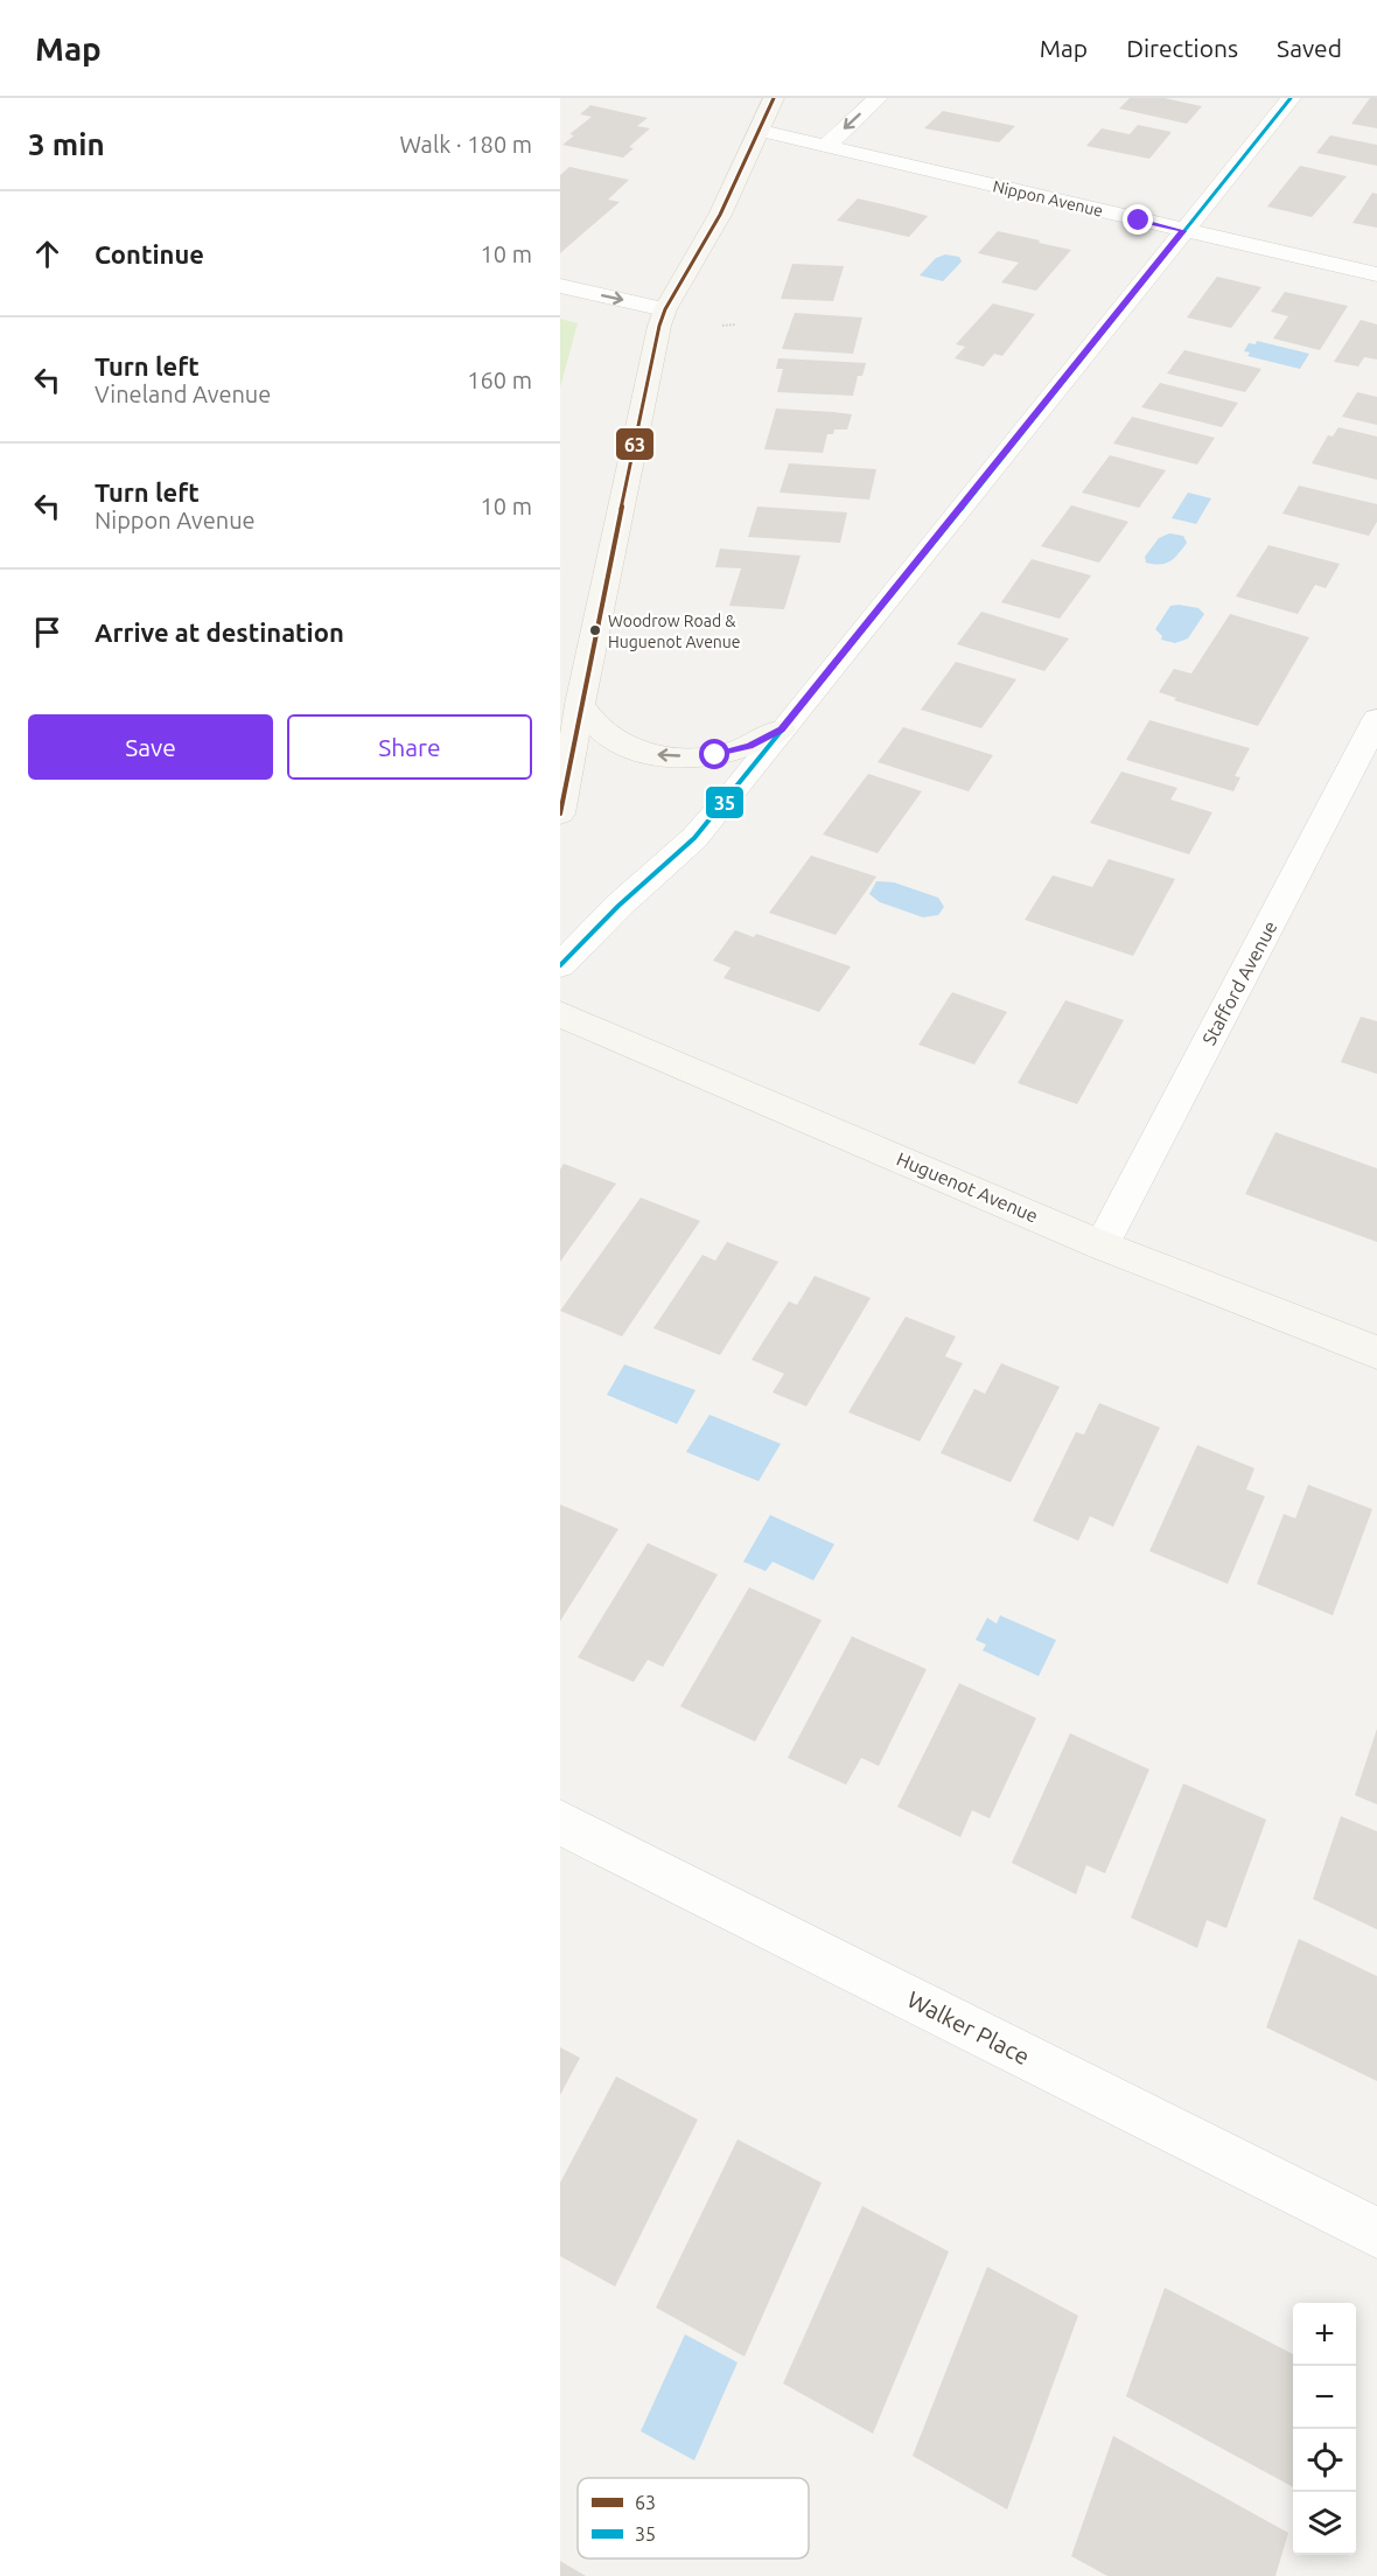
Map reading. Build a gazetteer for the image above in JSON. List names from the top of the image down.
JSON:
{
  "streets": {
    "street": [
      "Nippon Avenue",
      "Stafford Avenue",
      "Huguenot Avenue",
      "Walker Place"
    ]
  },
  "crossings": [
    ["Stafford Avenue", "Huguenot Avenue"]
  ],
  "places": ["Woodrow Road & Huguenot Avenue"],
  "lines": ["transit line 63", "transit line 35"],
  "legend": ["63", "35"],
  "page": {
    "header": "Map",
    "nav": ["Map", "Directions", "Saved"],
    "heading": ["3 min", "Walk · 180 m"],
    "list": [
      ["Continue", "10 m"],
      ["Turn left", "Vineland Avenue", "160 m"],
      ["Turn left", "Nippon Avenue", "10 m"],
      "Arrive at destination"
    ],
    "buttons": ["Save", "Share"],
    "map_buttons": ["+", "−"]
  }
}
